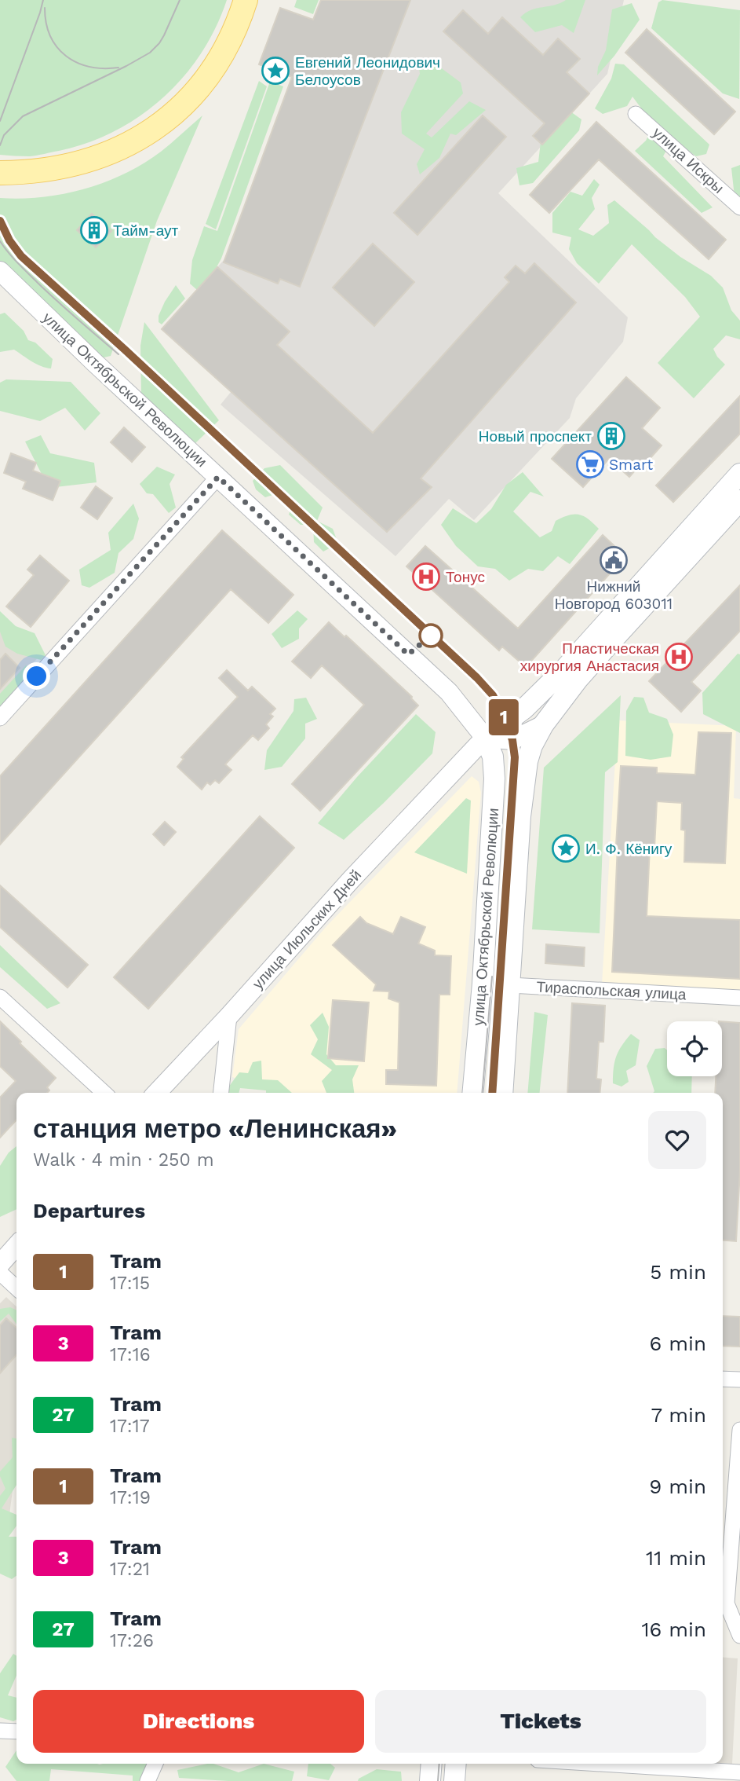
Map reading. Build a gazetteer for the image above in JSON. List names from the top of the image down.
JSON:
{
  "streets": {
    "main road": ["улица Октябрьской Революции", "Тираспольская улица"],
    "street": ["улица Искры", "улица Июльских Дней"]
  },
  "crossings": [
    ["улица Октябрьской Революции", "улица Июльских Дней"],
    ["улица Октябрьской Революции", "Тираспольская улица"]
  ],
  "places": {
    "place": ["Евгений Леонидович Белоусов", "И. Ф. Кёнигу"],
    "building": ["Тайм-аут", "Новый проспект"],
    "supermarket": ["Smart"],
    "public building": ["Нижний Новгород 603011"],
    "hospital": ["Тонус", "Пластическая хирургия Анастасия"]
  },
  "lines": ["tram line 1"],
  "page": {
    "on_map": "1",
    "heading": [
      ["станция метро «Ленинская»", "Walk · 4 min · 250 m"],
      "Departures"
    ],
    "list": [
      {
        "mark": "1",
        "name": "Tram",
        "note": "17:15",
        "value": "5 min"
      },
      {
        "mark": "3",
        "name": "Tram",
        "note": "17:16",
        "value": "6 min"
      },
      {
        "mark": "27",
        "name": "Tram",
        "note": "17:17",
        "value": "7 min"
      },
      {
        "mark": "1",
        "name": "Tram",
        "note": "17:19",
        "value": "9 min"
      },
      {
        "mark": "3",
        "name": "Tram",
        "note": "17:21",
        "value": "11 min"
      },
      {
        "mark": "27",
        "name": "Tram",
        "note": "17:26",
        "value": "16 min"
      }
    ],
    "buttons": ["Directions", "Tickets"]
  }
}
